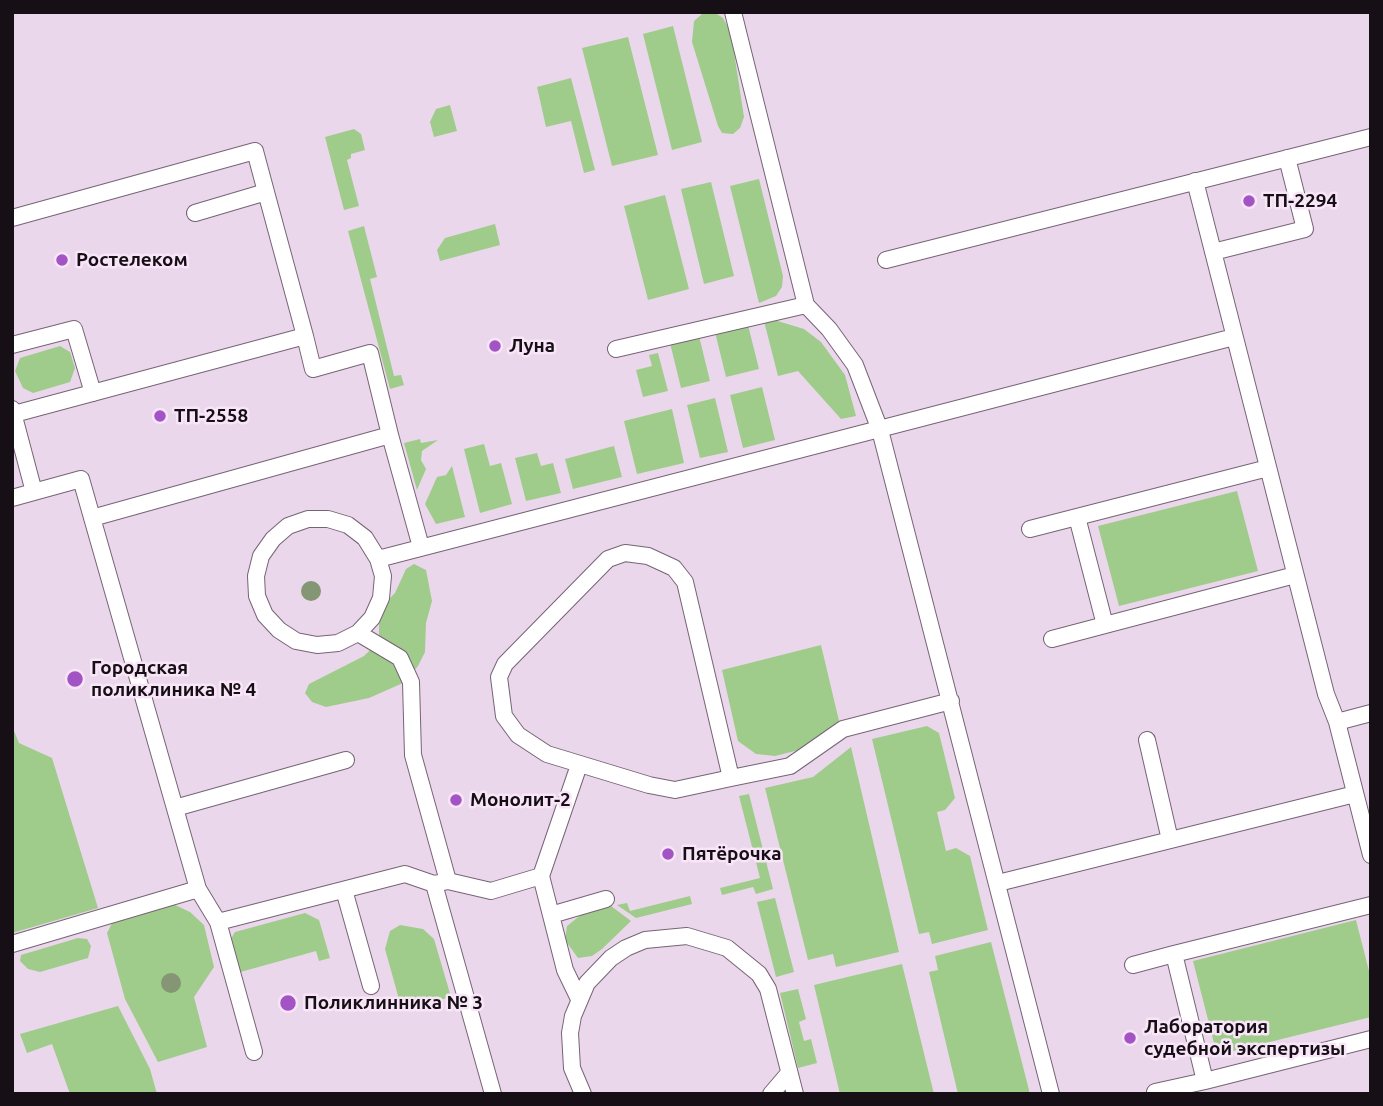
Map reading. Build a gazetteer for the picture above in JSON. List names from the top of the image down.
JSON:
{
  "places": [
    "ТП-2294",
    "Ростелеком",
    "Луна",
    "ТП-2558",
    "Городская поликлиника № 4",
    "Монолит-2",
    "Пятёрочка",
    "Поликлинника № 3",
    "Лаборатория судебной экспертизы"
  ]
}
